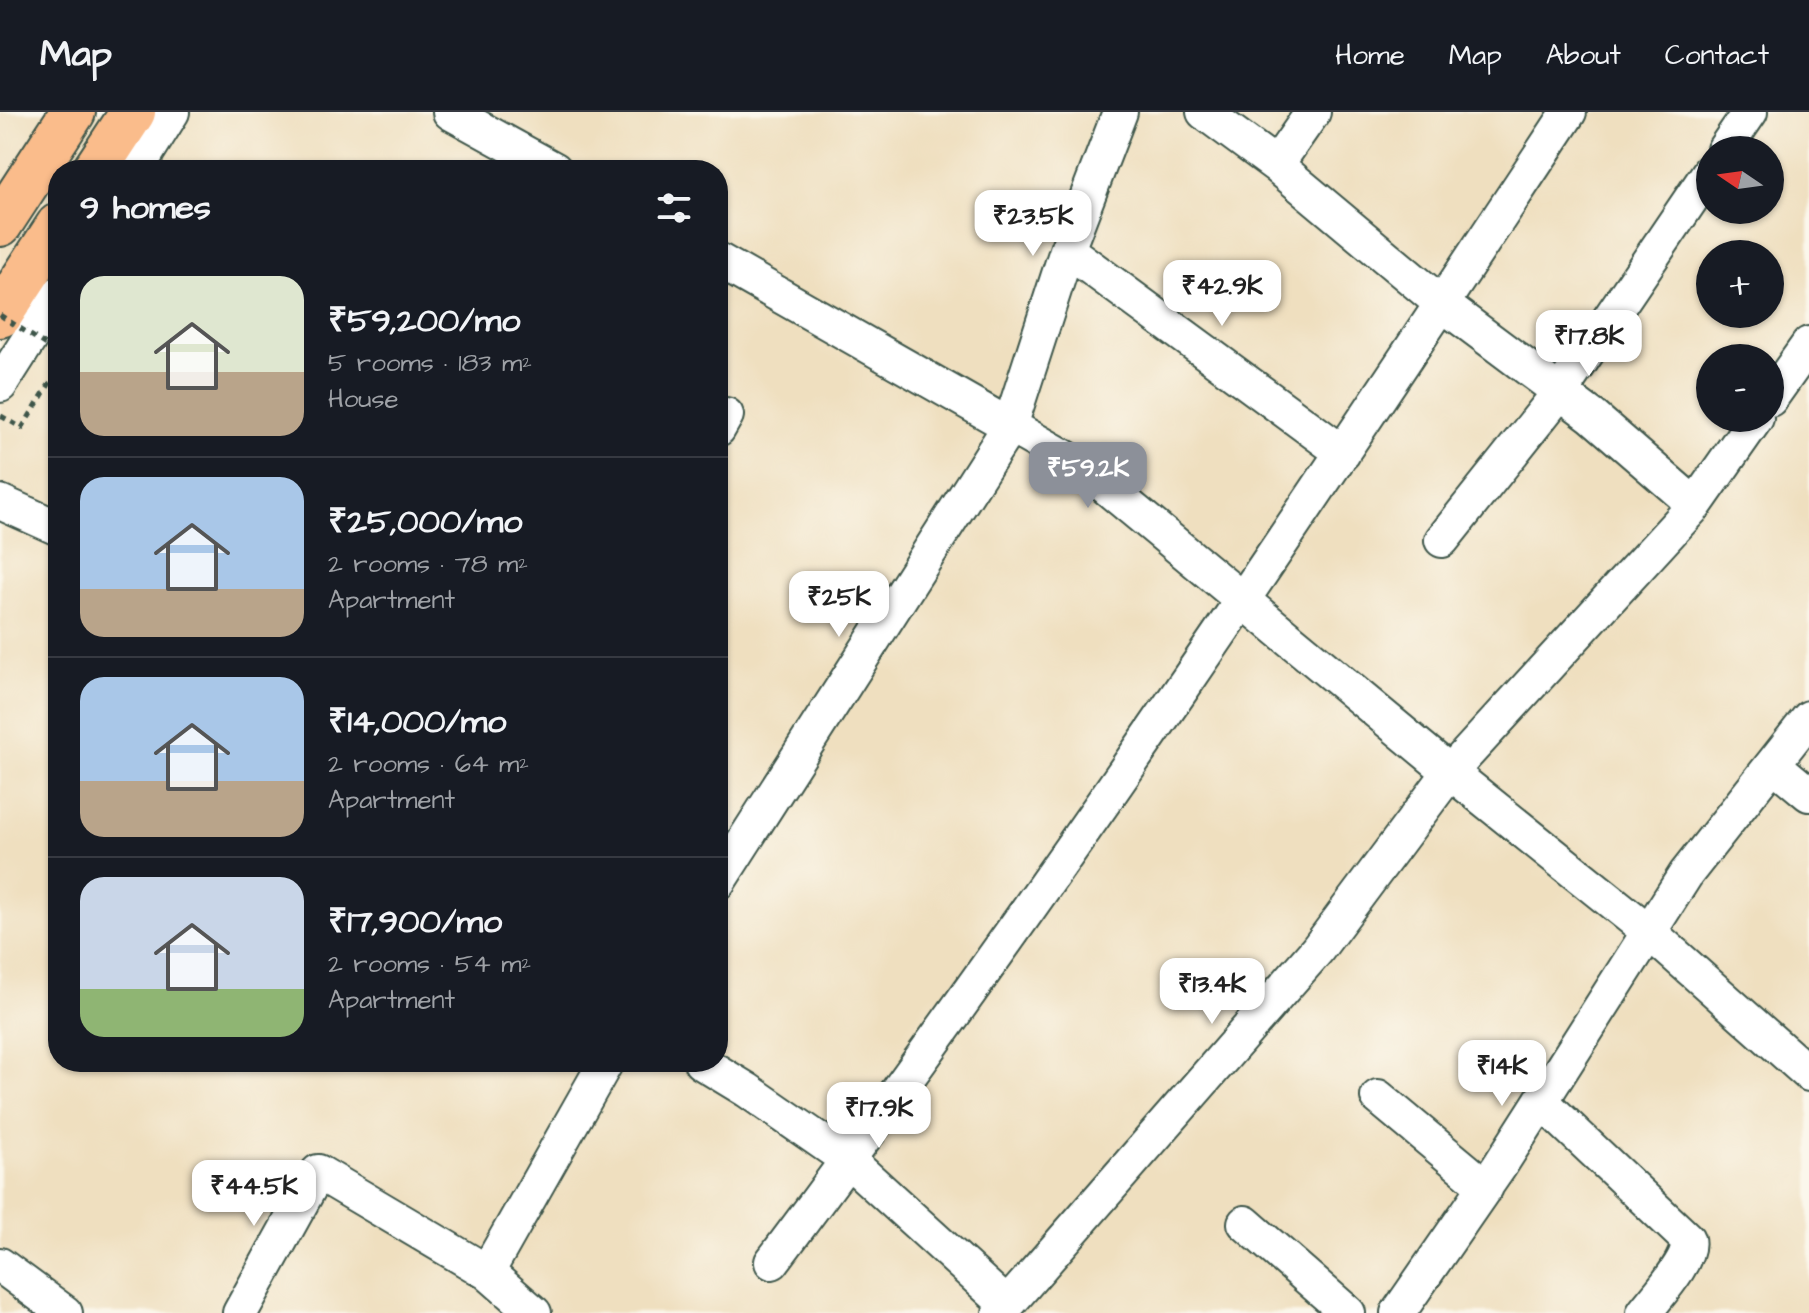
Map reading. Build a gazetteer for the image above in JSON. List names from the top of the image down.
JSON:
{
  "north": "left",
  "page": {
    "header": "Map",
    "nav": [
      "Home",
      "Map",
      "About",
      "Contact"
    ],
    "map_buttons": ["+", "−"],
    "heading": "9 homes",
    "price": [
      "₹23.5K",
      "₹42.9K",
      "₹17.8K",
      "₹59.2K",
      "₹25K",
      "₹13.4K",
      "₹14K",
      "₹17.9K",
      "₹44.5K"
    ],
    "list": [
      {
        "name": "₹59,200/mo",
        "note": "5 rooms · 183 m² · House"
      },
      {
        "name": "₹25,000/mo",
        "note": "2 rooms · 78 m² · Apartment"
      },
      {
        "name": "₹14,000/mo",
        "note": "2 rooms · 64 m² · Apartment"
      },
      {
        "name": "₹17,900/mo",
        "note": "2 rooms · 54 m² · Apartment"
      }
    ]
  }
}
